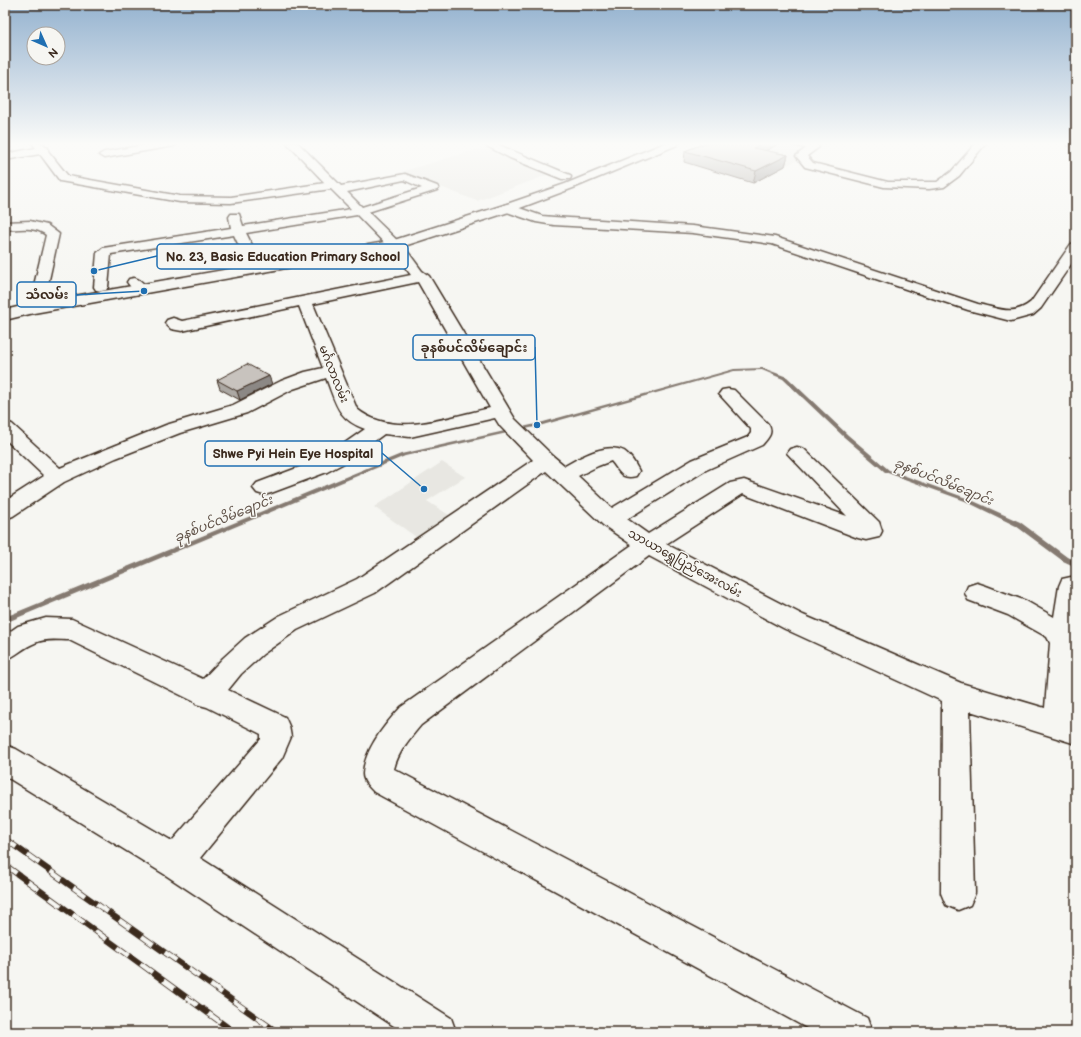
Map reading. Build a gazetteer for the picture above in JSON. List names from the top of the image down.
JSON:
{
  "streets": {
    "street": ["မင်္ဂလာလမ်း", "သာယာရွှေပြည်အေးလမ်း"]
  },
  "crossings": [
    ["မင်္ဂလာလမ်း", "သာယာရွှေပြည်အေးလမ်း"]
  ],
  "water": ["ခုနစ်ပင်လိမ်ချောင်း"],
  "places": [
    "No. 23, Basic Education Primary School",
    "သံလမ်း",
    "ခုနစ်ပင်လိမ်ချောင်း",
    "Shwe Pyi Hein Eye Hospital"
  ],
  "north": "bottom right"
}
